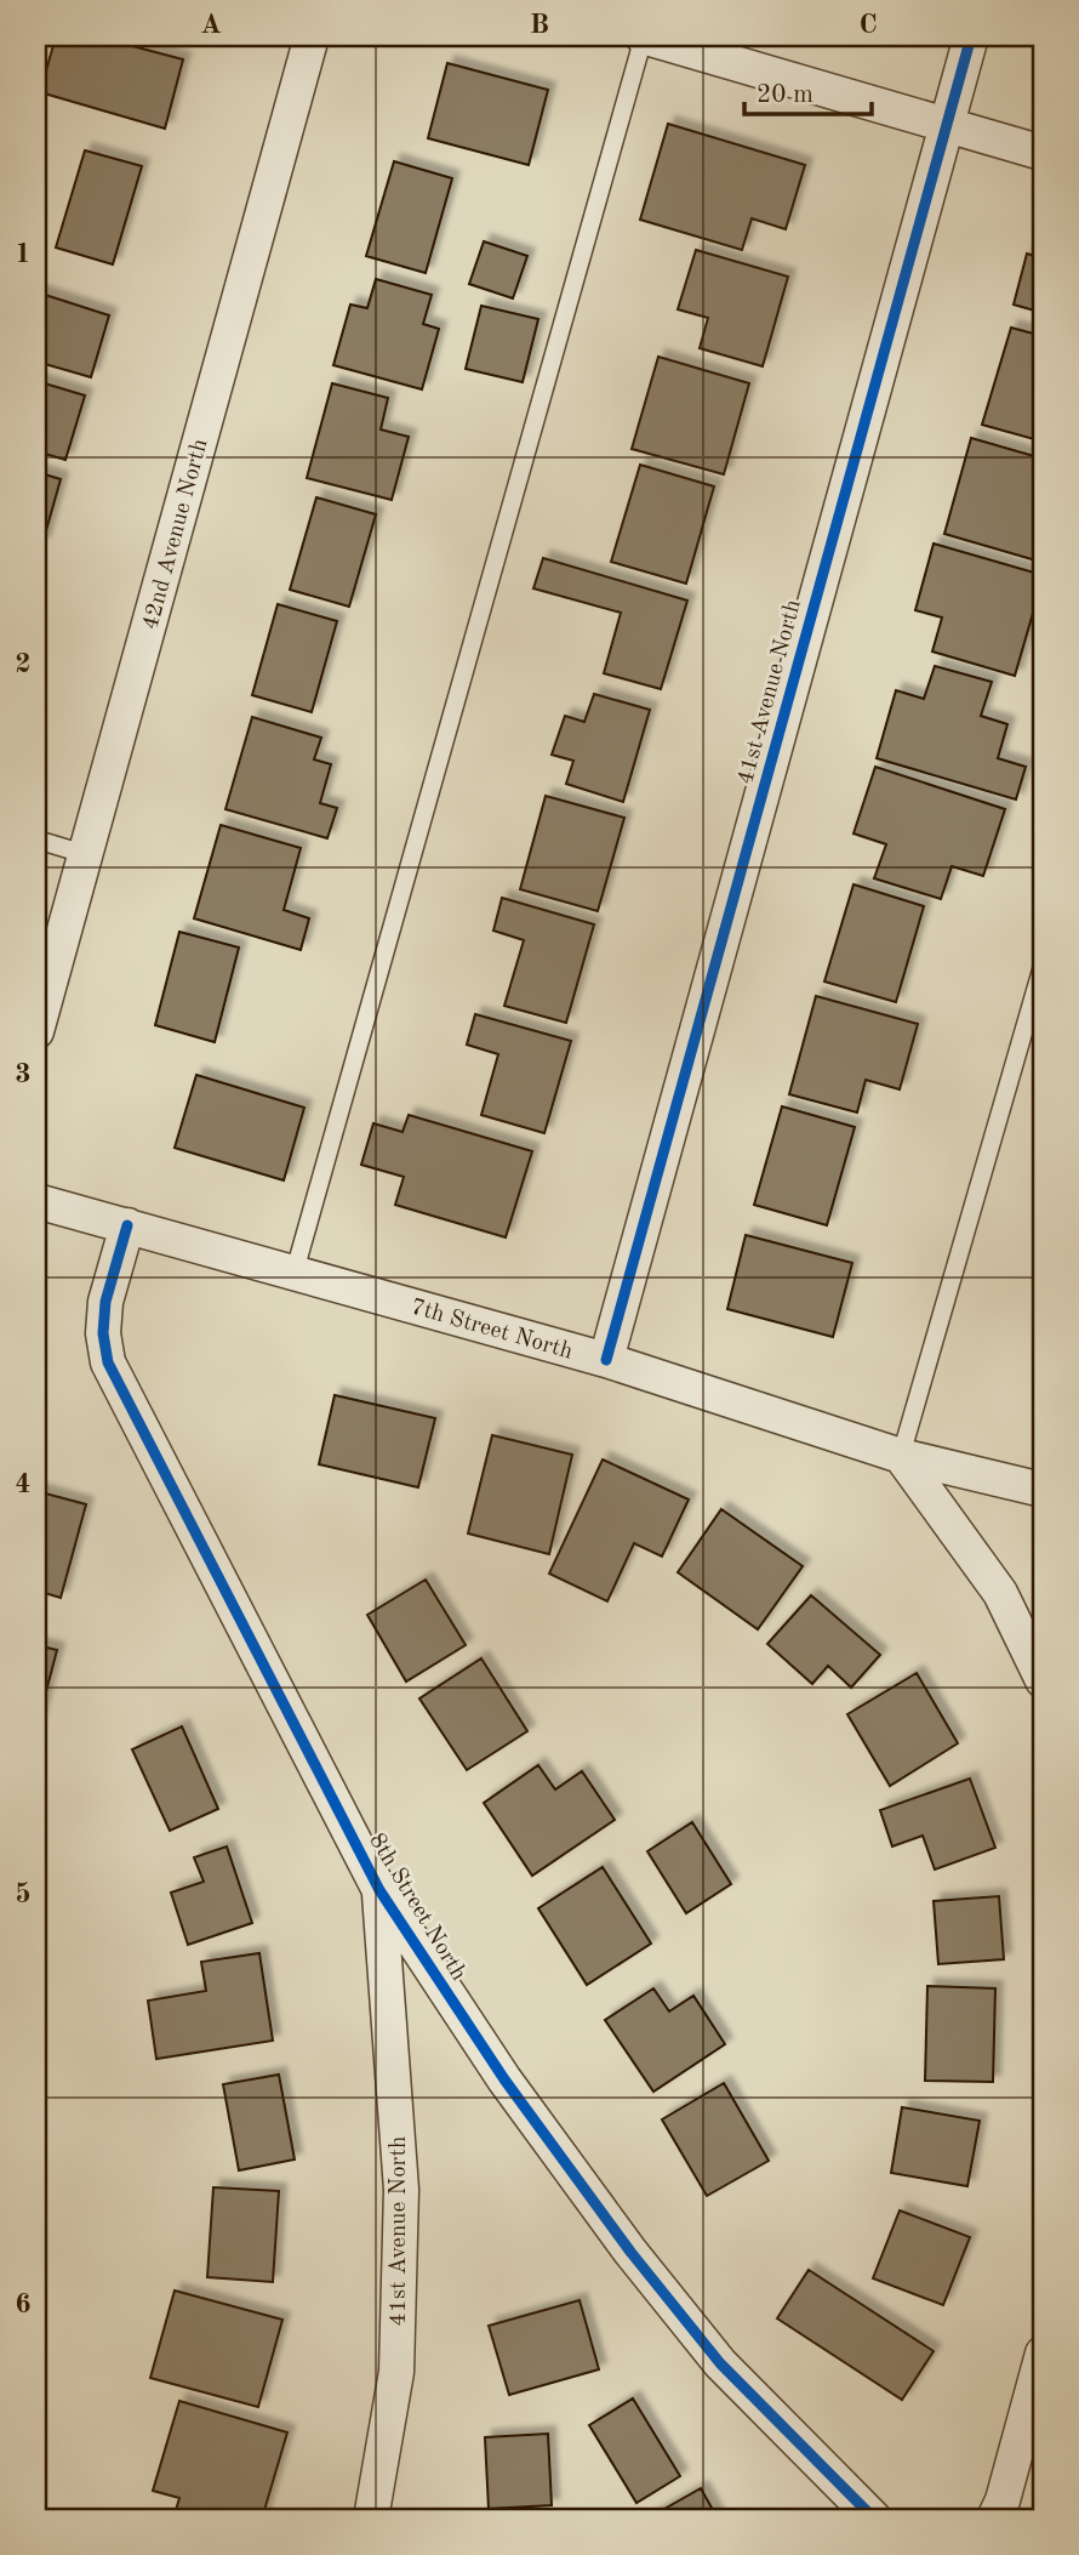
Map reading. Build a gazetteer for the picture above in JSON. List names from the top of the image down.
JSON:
{
  "streets": {
    "street": [
      "42nd Avenue North",
      "41st Avenue North",
      "7th Street North",
      "8th Street North"
    ]
  },
  "crossings": [
    ["41st Avenue North", "7th Street North"],
    ["41st Avenue North", "8th Street North"],
    ["7th Street North", "8th Street North"]
  ],
  "scale_bar": "20 m",
  "grid": {
    "columns": ["A", "B", "C"],
    "rows": [
      "1",
      "2",
      "3",
      "4",
      "5",
      "6"
    ]
  }
}
